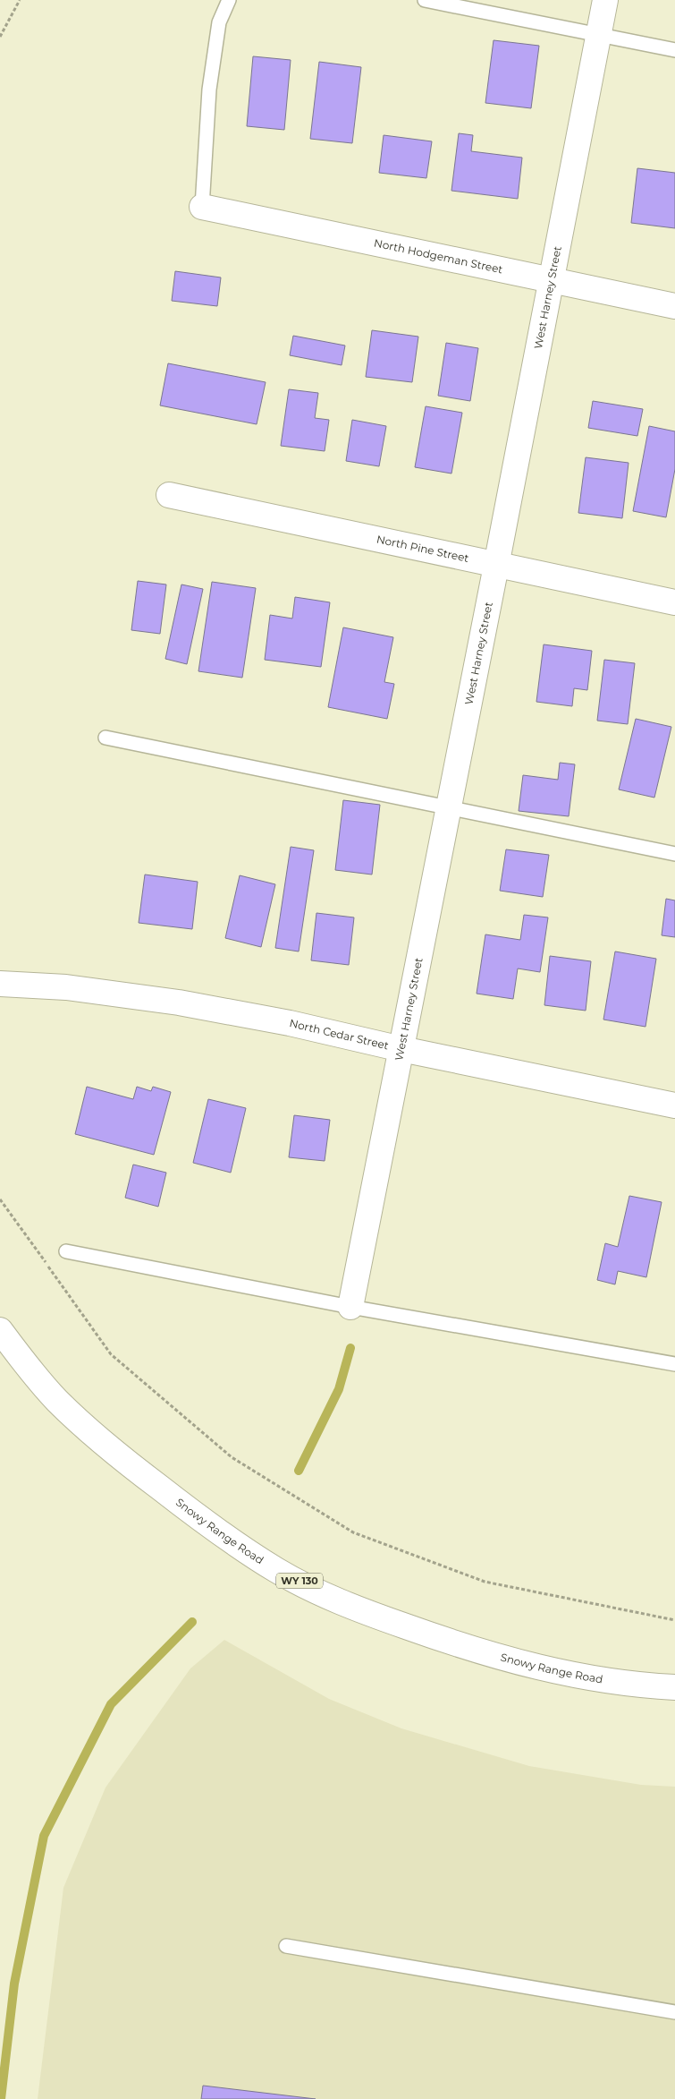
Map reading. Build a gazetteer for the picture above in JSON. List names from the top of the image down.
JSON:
{
  "streets": {
    "street": [
      "North Hodgeman Street",
      "West Harney Street",
      "North Pine Street",
      "North Cedar Street",
      "Snowy Range Road",
      "WY 130"
    ]
  },
  "crossings": [
    ["North Hodgeman Street", "West Harney Street"],
    ["West Harney Street", "North Pine Street"],
    ["West Harney Street", "North Cedar Street"]
  ]
}
